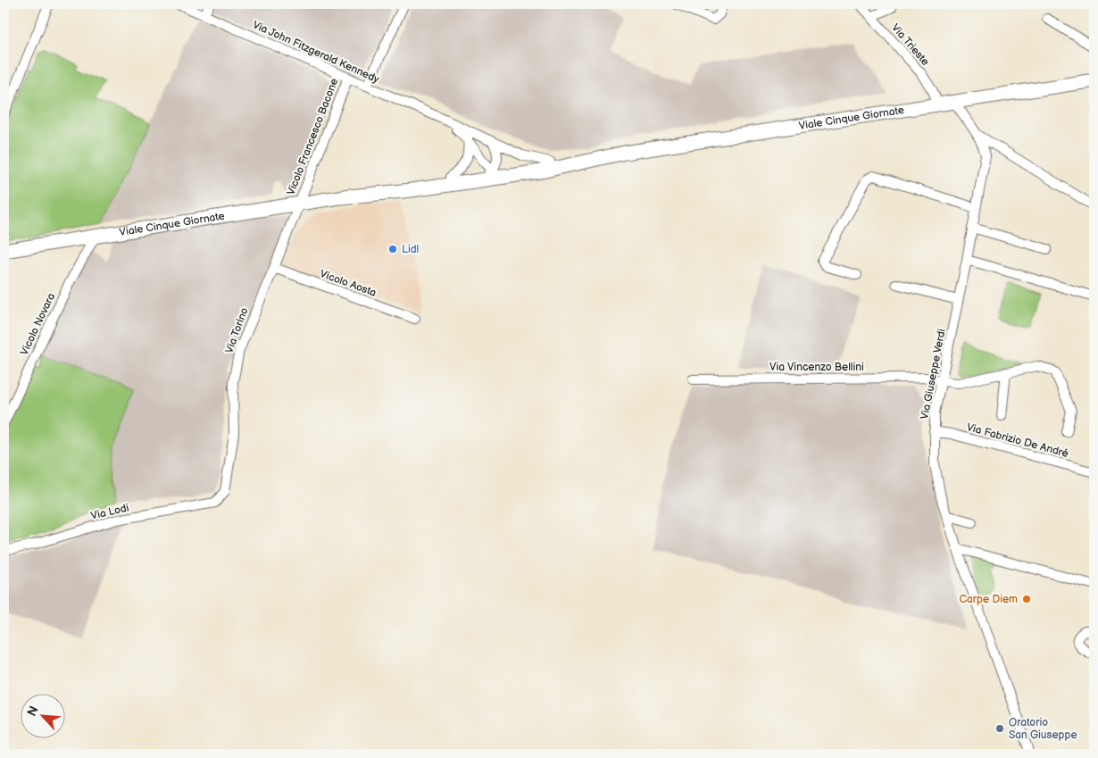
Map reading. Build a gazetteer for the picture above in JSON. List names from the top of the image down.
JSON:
{
  "streets": {
    "main road": ["Viale Cinque Giornate"],
    "street": [
      "Via Trieste",
      "Via John Fitzgerald Kennedy",
      "Vicolo Francesco Bacone",
      "Vicolo Aosta",
      "Vicolo Novara",
      "Via Torino",
      "Via Vincenzo Bellini",
      "Via Giuseppe Verdi",
      "Via Fabrizio De André",
      "Via Lodi"
    ]
  },
  "crossings": [
    ["Via Trieste", "Viale Cinque Giornate"],
    ["Via John Fitzgerald Kennedy", "Viale Cinque Giornate"],
    ["Via John Fitzgerald Kennedy", "Vicolo Francesco Bacone"],
    ["Viale Cinque Giornate", "Vicolo Francesco Bacone"],
    ["Viale Cinque Giornate", "Vicolo Novara"],
    ["Viale Cinque Giornate", "Via Torino"],
    ["Viale Cinque Giornate", "Via Giuseppe Verdi"],
    ["Vicolo Francesco Bacone", "Via Torino"],
    ["Vicolo Aosta", "Via Torino"],
    ["Via Torino", "Via Lodi"],
    ["Via Vincenzo Bellini", "Via Giuseppe Verdi"],
    ["Via Giuseppe Verdi", "Via Fabrizio De André"]
  ],
  "places": ["Lidl", "Carpe Diem", "Oratorio San Giuseppe"],
  "north": "top left"
}
